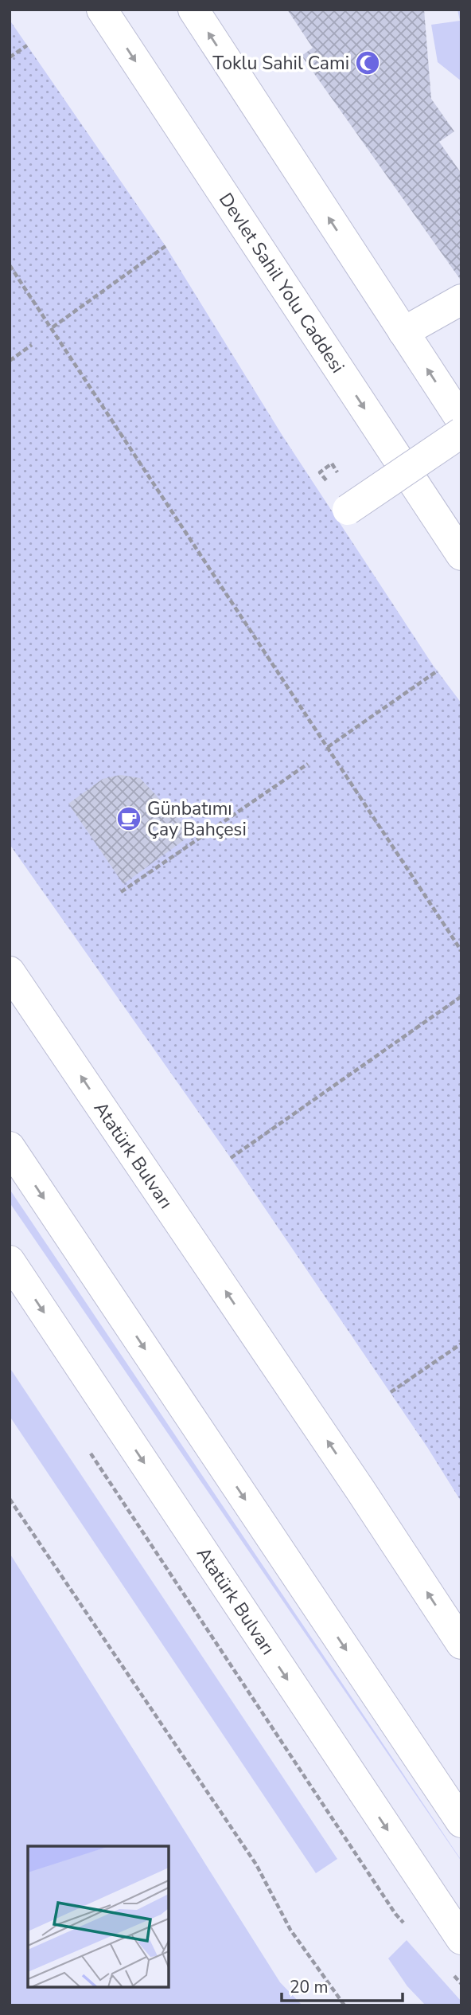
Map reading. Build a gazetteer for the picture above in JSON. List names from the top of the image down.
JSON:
{
  "streets": {
    "main road": ["Devlet Sahil Yolu Caddesi", "Atatürk Bulvarı"]
  },
  "places": {
    "mosque": ["Toklu Sahil Cami"],
    "cafe": ["Günbatımı Çay Bahçesi"]
  },
  "scale_bar": "20 m"
}
